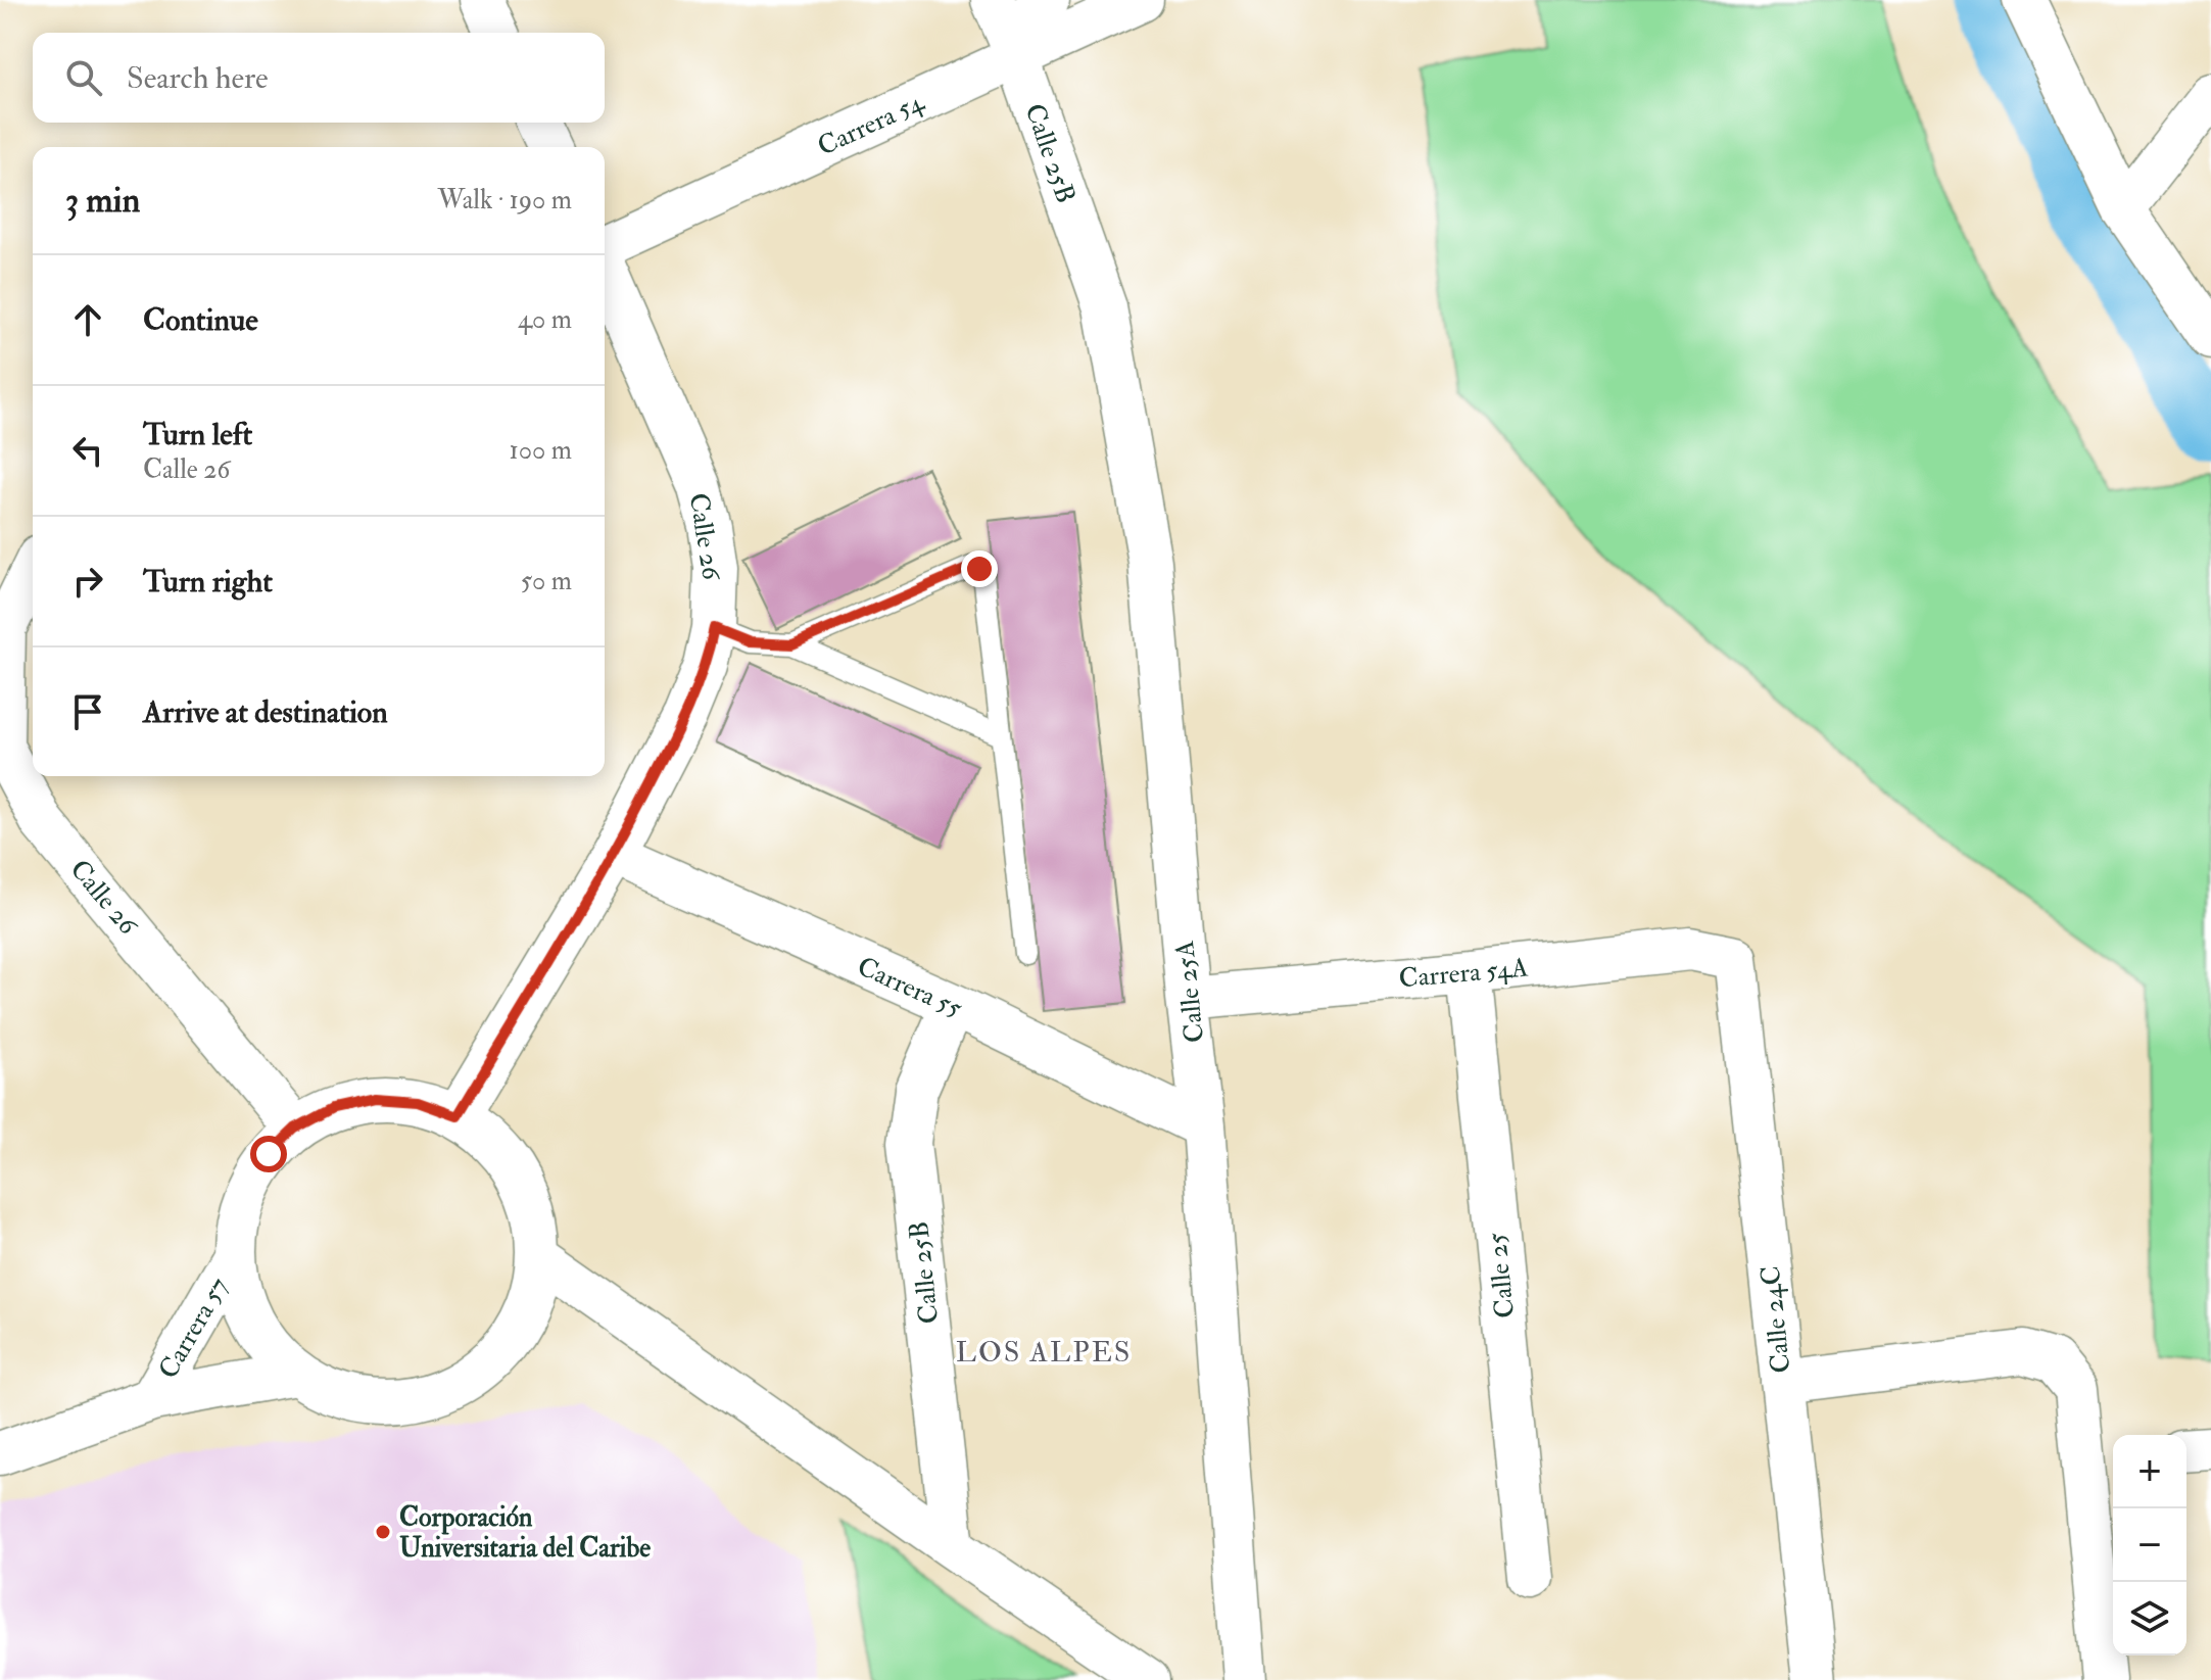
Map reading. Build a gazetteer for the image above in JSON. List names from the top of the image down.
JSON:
{
  "streets": {
    "street": [
      "Carrera 54",
      "Calle 25B",
      "Calle 26",
      "Carrera 54A",
      "Carrera 55",
      "Calle 25A",
      "Calle 25",
      "Calle 24C",
      "Carrera 57"
    ]
  },
  "crossings": [
    ["Carrera 54", "Calle 25B"],
    ["Calle 25B", "Carrera 55"],
    ["Calle 25B", "Calle 25A"],
    ["Calle 26", "Carrera 55"],
    ["Carrera 54A", "Calle 25A"],
    ["Carrera 54A", "Calle 25"],
    ["Carrera 54A", "Calle 24C"],
    ["Carrera 55", "Calle 25A"]
  ],
  "districts": ["LOS ALPES"],
  "places": ["Corporación Universitaria del Caribe"],
  "page": {
    "search": "Search here",
    "heading": ["3 min", "Walk · 190 m"],
    "list": [
      ["Continue", "40 m"],
      ["Turn left", "Calle 26", "100 m"],
      ["Turn right", "50 m"],
      "Arrive at destination"
    ],
    "map_buttons": ["+", "−"]
  }
}
